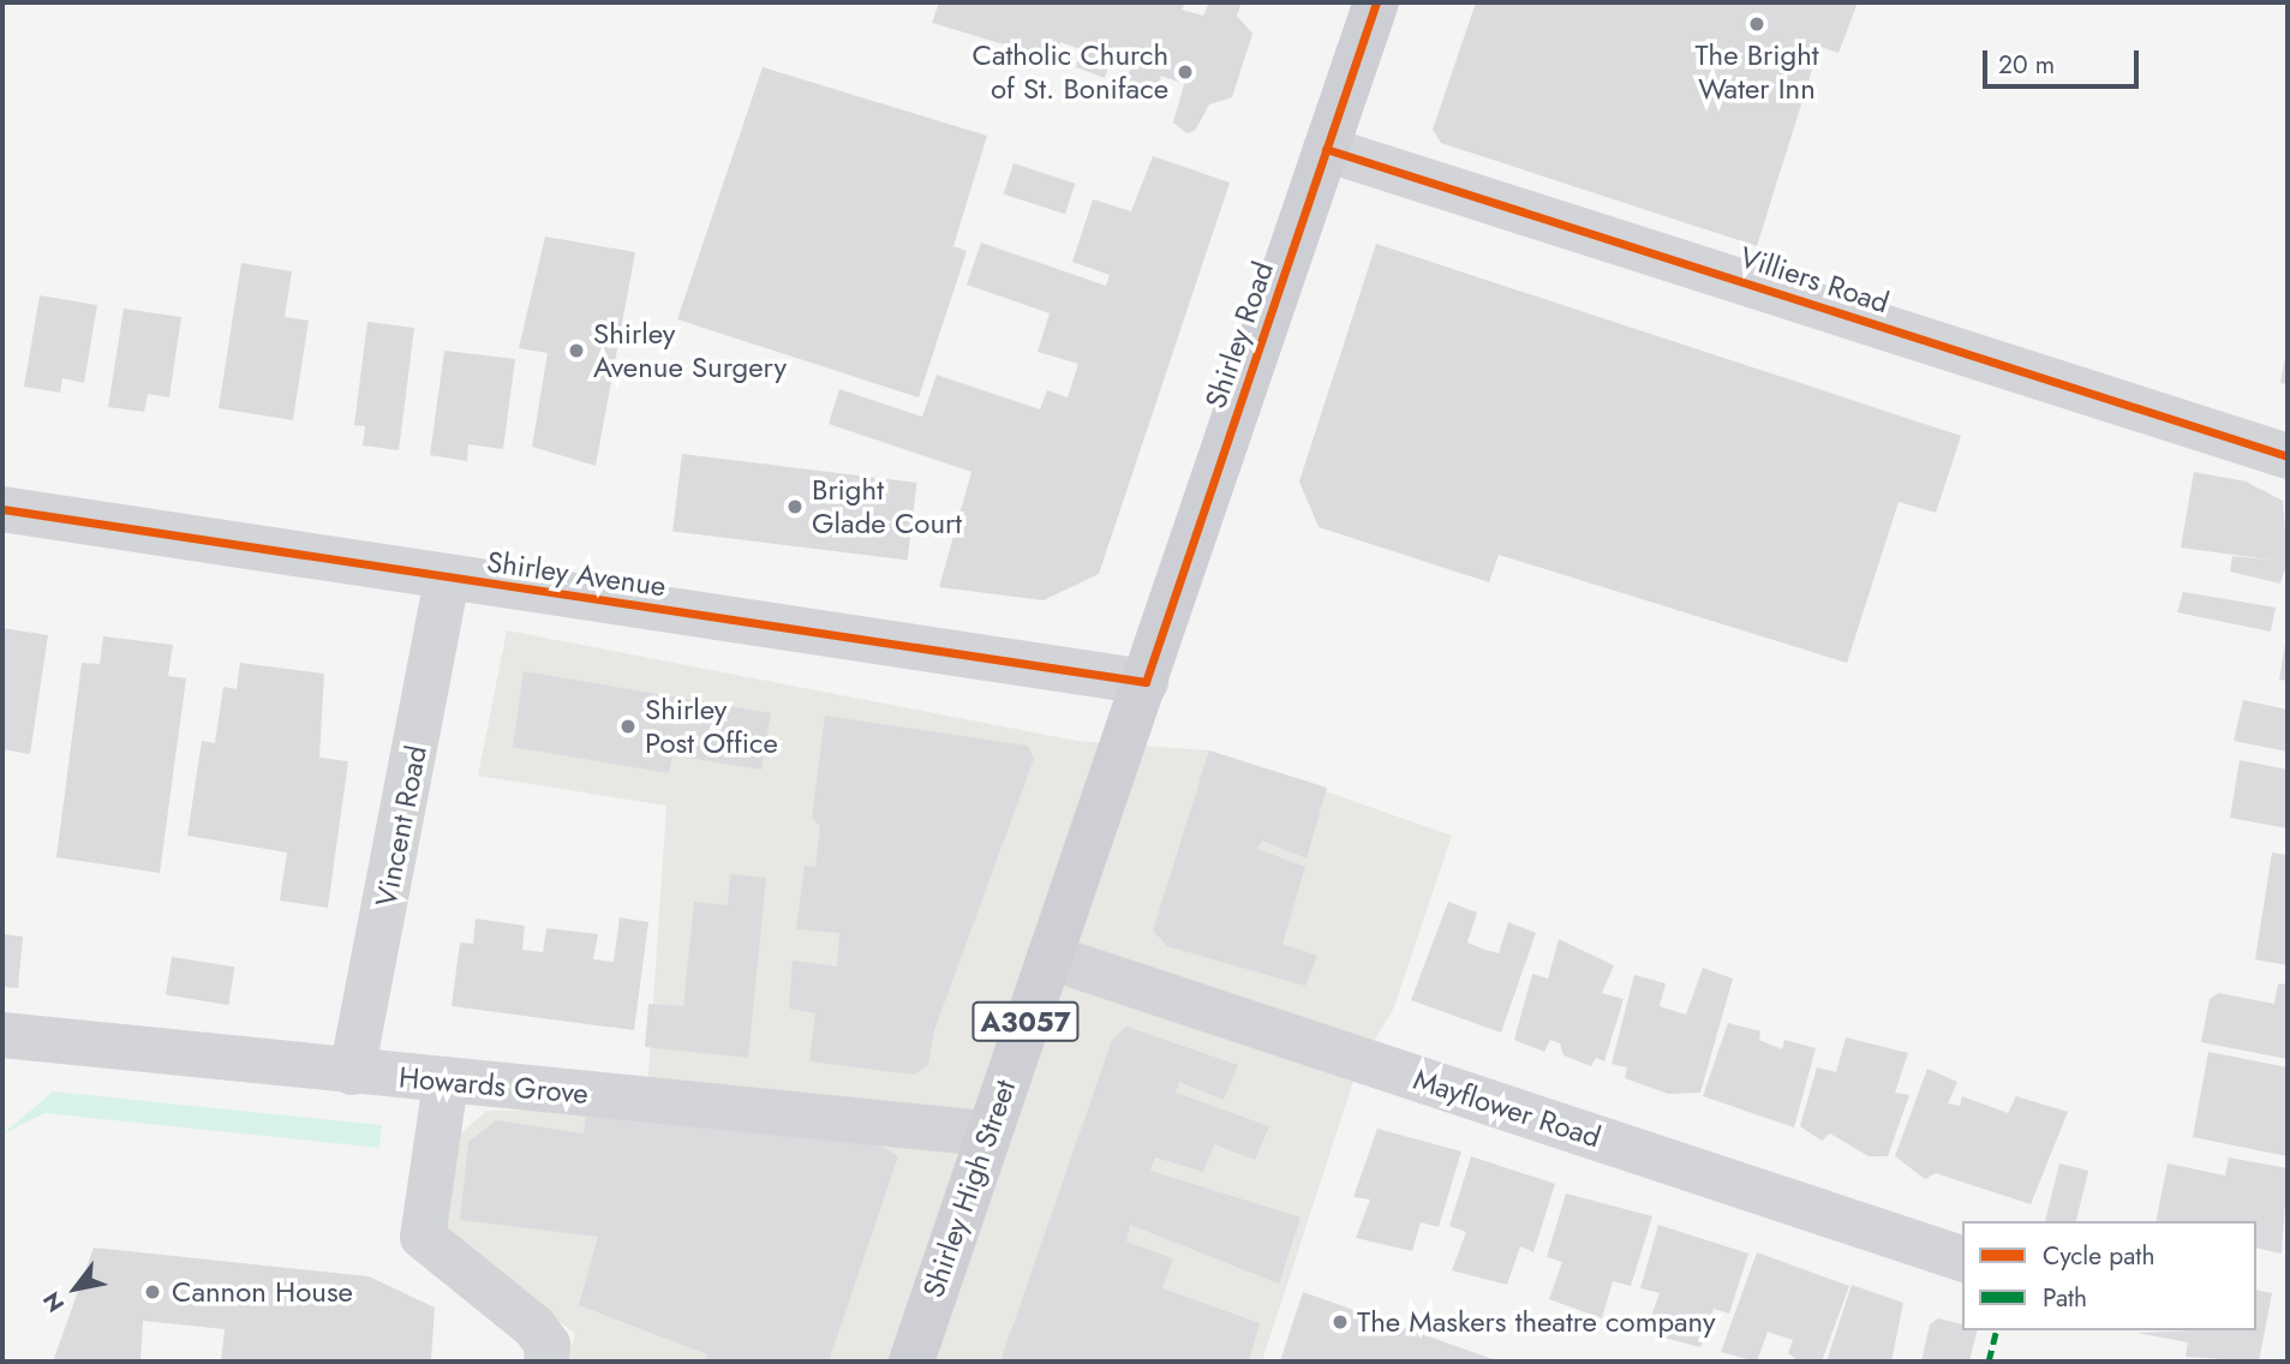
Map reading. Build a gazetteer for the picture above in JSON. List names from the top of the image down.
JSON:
{
  "streets": {
    "main road": ["Shirley Road", "A3057", "Shirley High Street"],
    "street": [
      "Villiers Road",
      "Shirley Avenue",
      "Vincent Road",
      "Howards Grove",
      "Mayflower Road"
    ]
  },
  "crossings": [
    ["Villiers Road", "Shirley Road"],
    ["Shirley Road", "Shirley Avenue"],
    ["Shirley Road", "Shirley High Street"],
    ["Shirley Avenue", "Vincent Road"],
    ["Shirley Avenue", "Shirley High Street"],
    ["Vincent Road", "Howards Grove"],
    ["Howards Grove", "Shirley High Street"],
    ["Mayflower Road", "Shirley High Street"]
  ],
  "places": [
    "The Bright Water Inn",
    "Catholic Church of St. Boniface",
    "Shirley Avenue Surgery",
    "Bright Glade Court",
    "Shirley Post Office",
    "Cannon House",
    "The Maskers theatre company"
  ],
  "legend": ["Cycle path", "Path"],
  "scale_bar": "20 m",
  "north": "bottom left"
}
